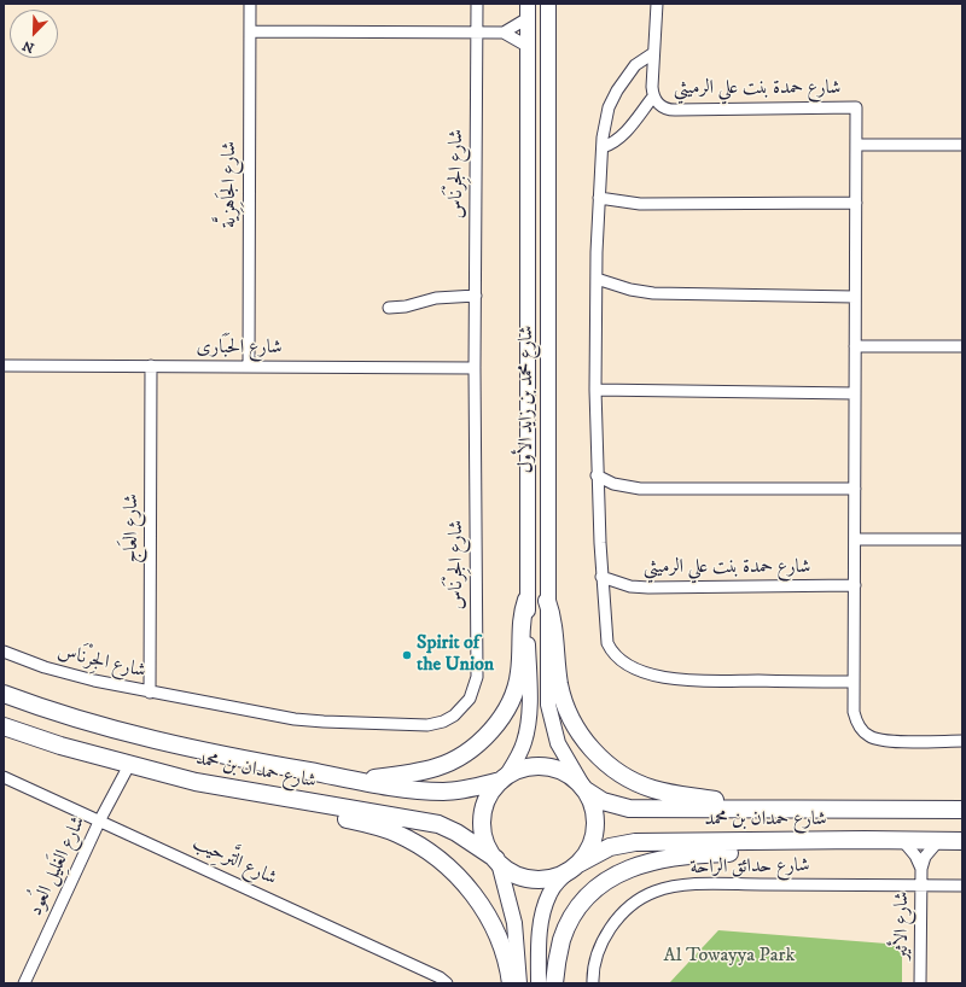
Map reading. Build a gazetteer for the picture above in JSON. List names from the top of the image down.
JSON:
{
  "streets": {
    "main road": ["شارع محمد بن زايد الأول", "شارع حمدان بن محمد"],
    "street": [
      "شارع حمدة بنت علي الرميثي",
      "شارع الجِرْنَاس",
      "شارع الجَاهِزِيَّة",
      "شارع الحَبَارى",
      "شارع العَاج",
      "شارع التَّرحِيب",
      "شارع الغَلِيل العُود",
      "شارع حدائق الراحة",
      "شارع الأثير"
    ]
  },
  "crossings": [
    ["شارع الجِرْنَاس", "شارع الحَبَارى"],
    ["شارع الجِرْنَاس", "شارع العَاج"],
    ["شارع الجَاهِزِيَّة", "شارع الحَبَارى"],
    ["شارع الحَبَارى", "شارع العَاج"],
    ["شارع محمد بن زايد الأول", "شارع حمدان بن محمد"],
    ["شارع حمدان بن محمد", "شارع الغَلِيل العُود"],
    ["شارع حمدان بن محمد", "شارع الأثير"],
    ["شارع التَّرحِيب", "شارع الغَلِيل العُود"],
    ["شارع حدائق الراحة", "شارع الأثير"]
  ],
  "parks": ["Al Towayya Park"],
  "places": ["Spirit of the Union"],
  "north": "bottom left"
}
